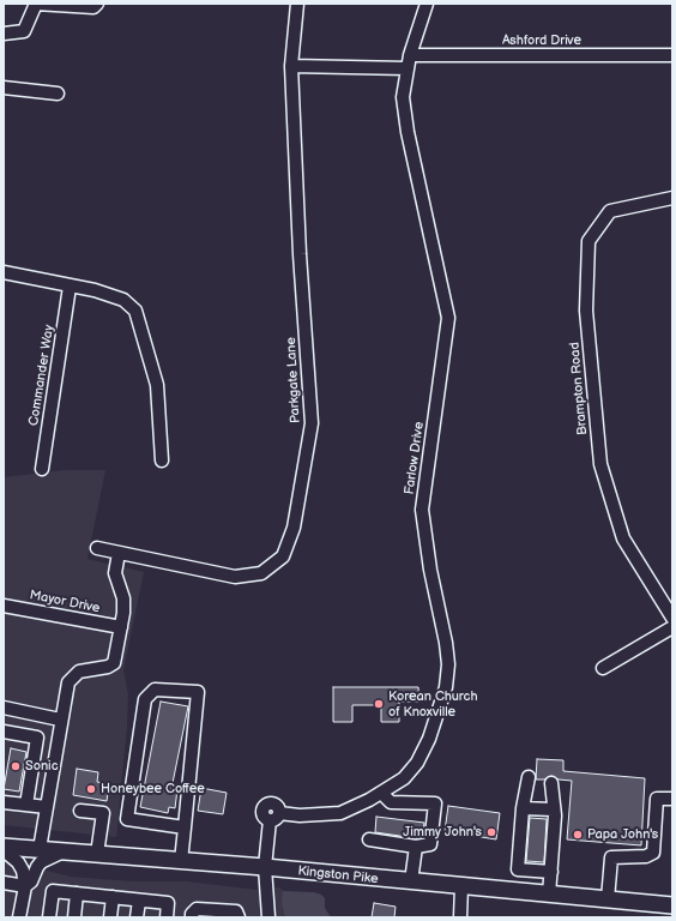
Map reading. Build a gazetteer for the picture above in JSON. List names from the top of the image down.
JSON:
{
  "streets": {
    "main road": ["Kingston Pike"],
    "street": [
      "Ashford Drive",
      "Commander Way",
      "Parkgate Lane",
      "Brampton Road",
      "Farlow Drive",
      "Mayor Drive"
    ]
  },
  "crossings": [
    ["Ashford Drive", "Farlow Drive"],
    ["Farlow Drive", "Kingston Pike"]
  ],
  "places": [
    "Korean Church of Knoxville",
    "Sonic",
    "Honeybee Coffee",
    "Jimmy John's",
    "Papa John's"
  ]
}
